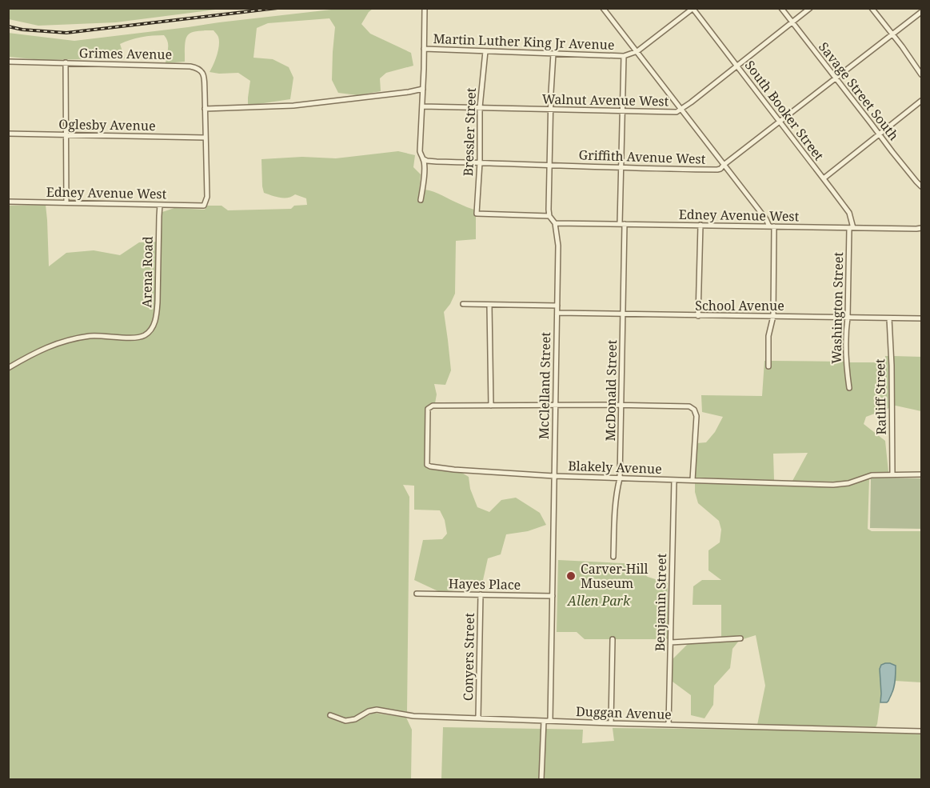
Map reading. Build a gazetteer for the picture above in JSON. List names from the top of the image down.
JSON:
{
  "streets": {
    "street": [
      "Martin Luther King Jr Avenue",
      "Grimes Avenue",
      "Savage Street South",
      "Walnut Avenue West",
      "South Booker Street",
      "Oglesby Avenue",
      "Bressler Street",
      "Griffith Avenue West",
      "Edney Avenue West",
      "Arena Road",
      "School Avenue",
      "Washington Street",
      "McClelland Street",
      "McDonald Street",
      "Ratliff Street",
      "Blakely Avenue",
      "Hayes Place",
      "Benjamin Street",
      "Conyers Street",
      "Duggan Avenue"
    ]
  },
  "crossings": [
    ["Martin Luther King Jr Avenue", "Walnut Avenue West"],
    ["Martin Luther King Jr Avenue", "South Booker Street"],
    ["Martin Luther King Jr Avenue", "Bressler Street"],
    ["Martin Luther King Jr Avenue", "Griffith Avenue West"],
    ["Martin Luther King Jr Avenue", "McDonald Street"],
    ["Savage Street South", "Walnut Avenue West"],
    ["Savage Street South", "Griffith Avenue West"],
    ["Walnut Avenue West", "South Booker Street"],
    ["Walnut Avenue West", "Bressler Street"],
    ["Walnut Avenue West", "McDonald Street"],
    ["South Booker Street", "Griffith Avenue West"],
    ["South Booker Street", "Edney Avenue West"],
    ["South Booker Street", "Washington Street"],
    ["Oglesby Avenue", "Edney Avenue West"],
    ["Bressler Street", "Griffith Avenue West"],
    ["Griffith Avenue West", "McDonald Street"],
    ["Edney Avenue West", "Arena Road"],
    ["Edney Avenue West", "Washington Street"],
    ["Edney Avenue West", "McClelland Street"],
    ["Edney Avenue West", "McDonald Street"],
    ["School Avenue", "Washington Street"],
    ["School Avenue", "McClelland Street"],
    ["School Avenue", "McDonald Street"],
    ["School Avenue", "Ratliff Street"],
    ["McClelland Street", "Blakely Avenue"],
    ["McClelland Street", "Hayes Place"],
    ["McClelland Street", "Duggan Avenue"],
    ["McDonald Street", "Blakely Avenue"],
    ["Ratliff Street", "Blakely Avenue"],
    ["Blakely Avenue", "Benjamin Street"],
    ["Hayes Place", "Conyers Street"],
    ["Benjamin Street", "Duggan Avenue"],
    ["Conyers Street", "Duggan Avenue"]
  ],
  "parks": ["Allen Park"],
  "places": ["Carver-Hill Museum"]
}
